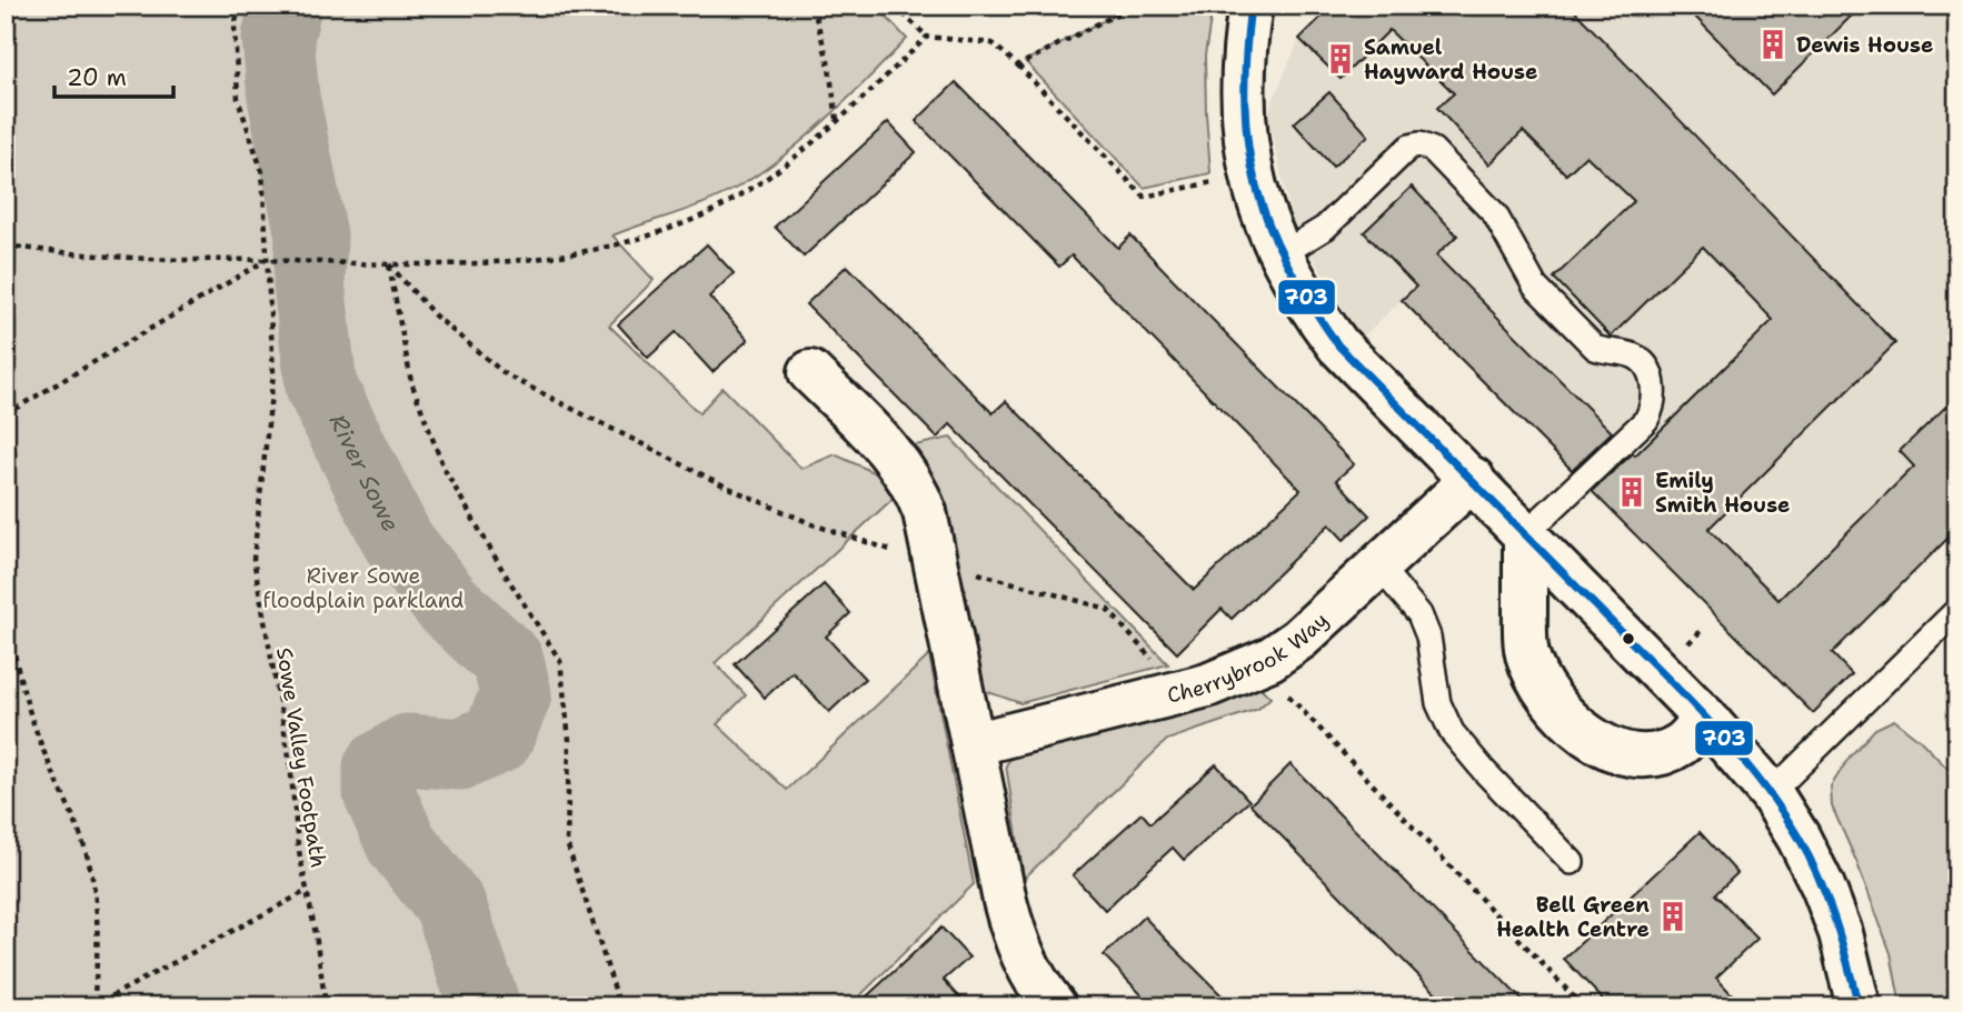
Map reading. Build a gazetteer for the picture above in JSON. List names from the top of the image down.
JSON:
{
  "streets": {
    "street": ["Cherrybrook Way"],
    "path": ["Sowe Valley Footpath"]
  },
  "water": ["River Sowe"],
  "parks": ["River Sowe floodplain parkland"],
  "places": {
    "building": [
      "Dewis House",
      "Samuel Hayward House",
      "Emily Smith House",
      "Bell Green Health Centre"
    ]
  },
  "lines": ["transit line 703"],
  "scale_bar": "20 m"
}
